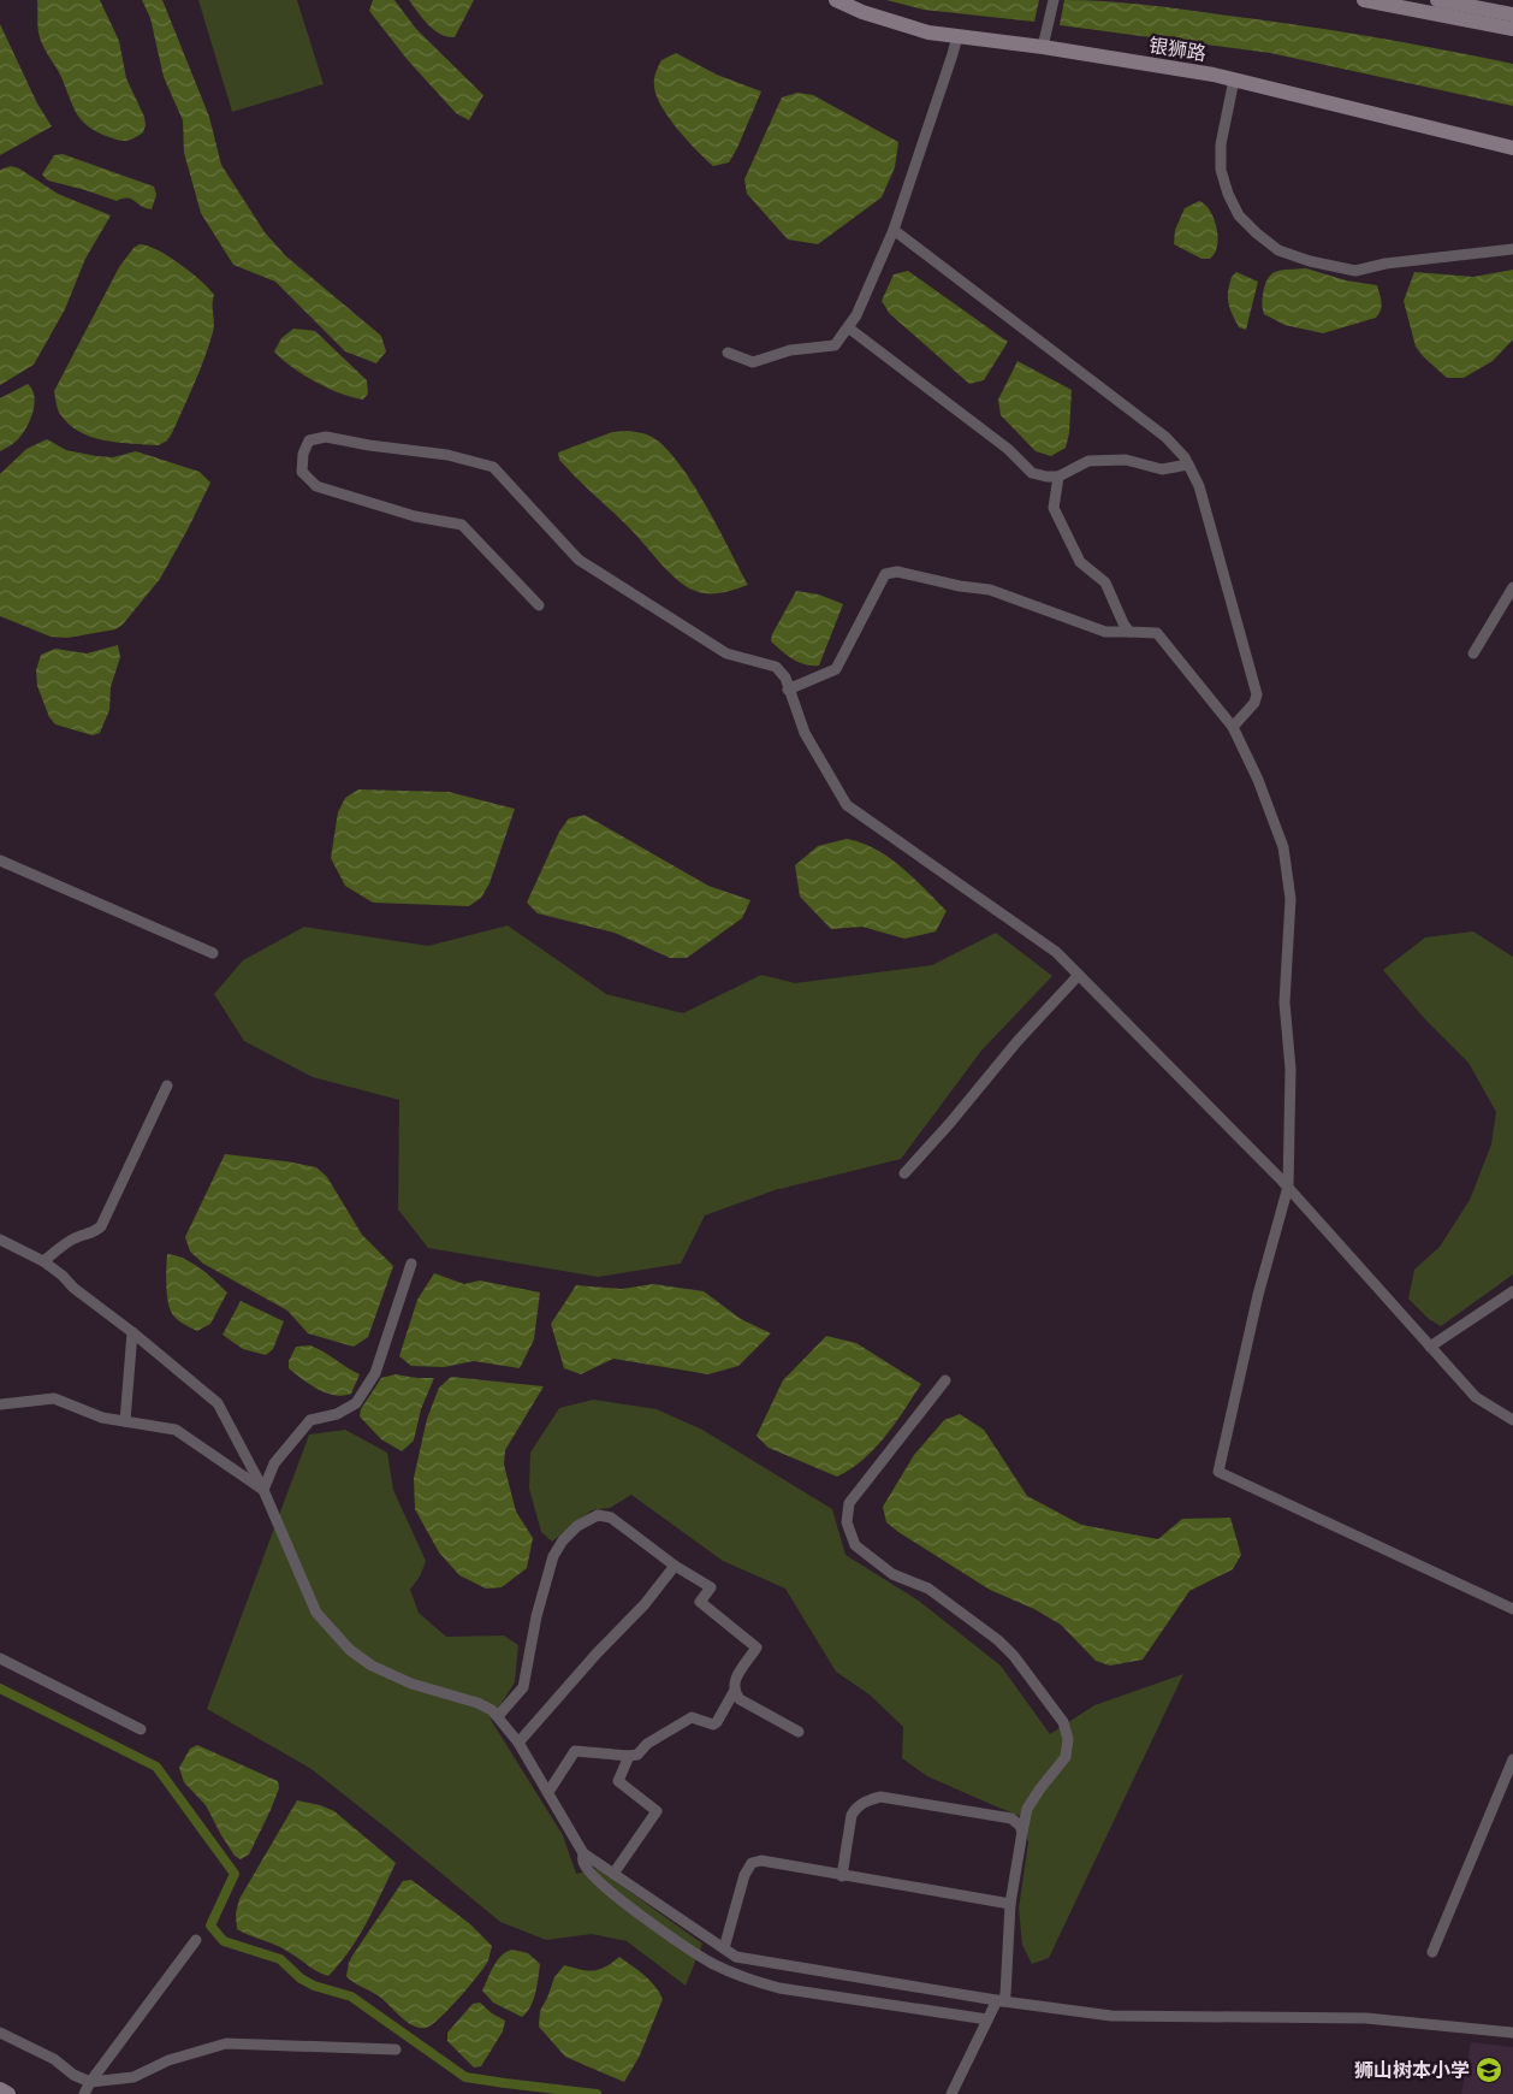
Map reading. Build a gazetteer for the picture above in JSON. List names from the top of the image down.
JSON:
{
  "streets": {
    "main road": ["银狮路"]
  },
  "places": {
    "school or university": ["狮山树本小学"]
  }
}
